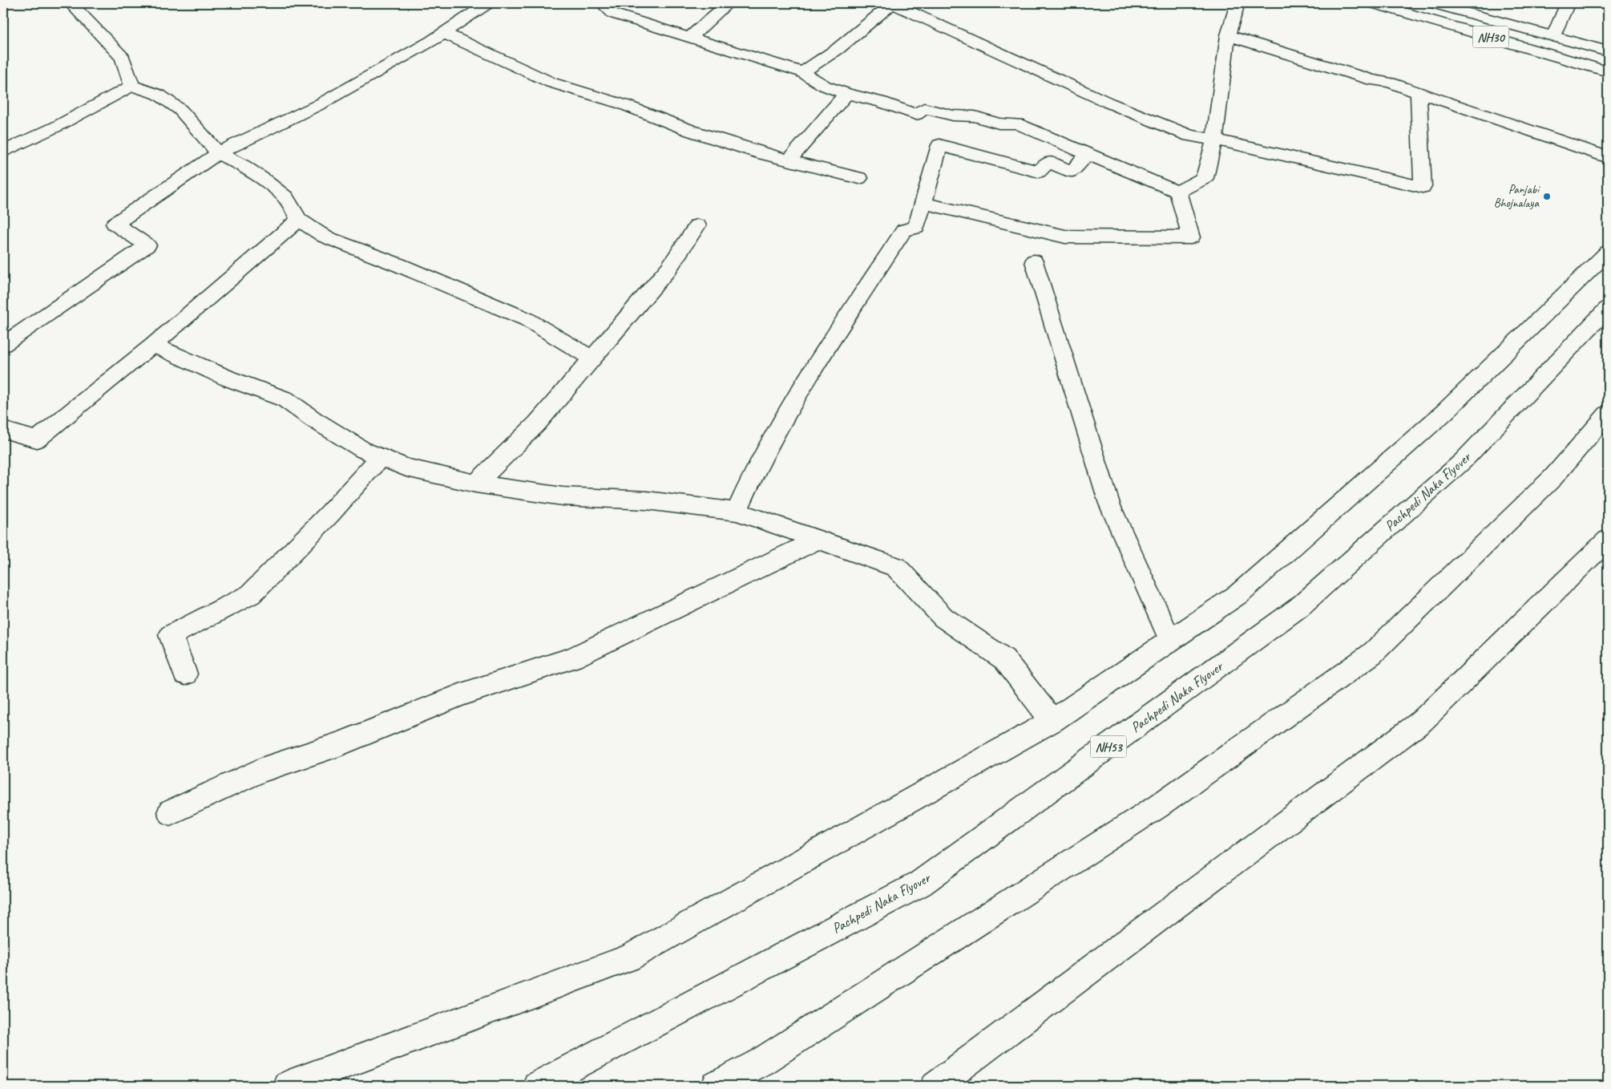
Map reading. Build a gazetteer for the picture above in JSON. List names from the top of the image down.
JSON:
{
  "streets": {
    "main road": ["NH30", "Pachpedi Naka Flyover", "NH53"]
  },
  "places": ["Panjabi Bhojnalaya"]
}
